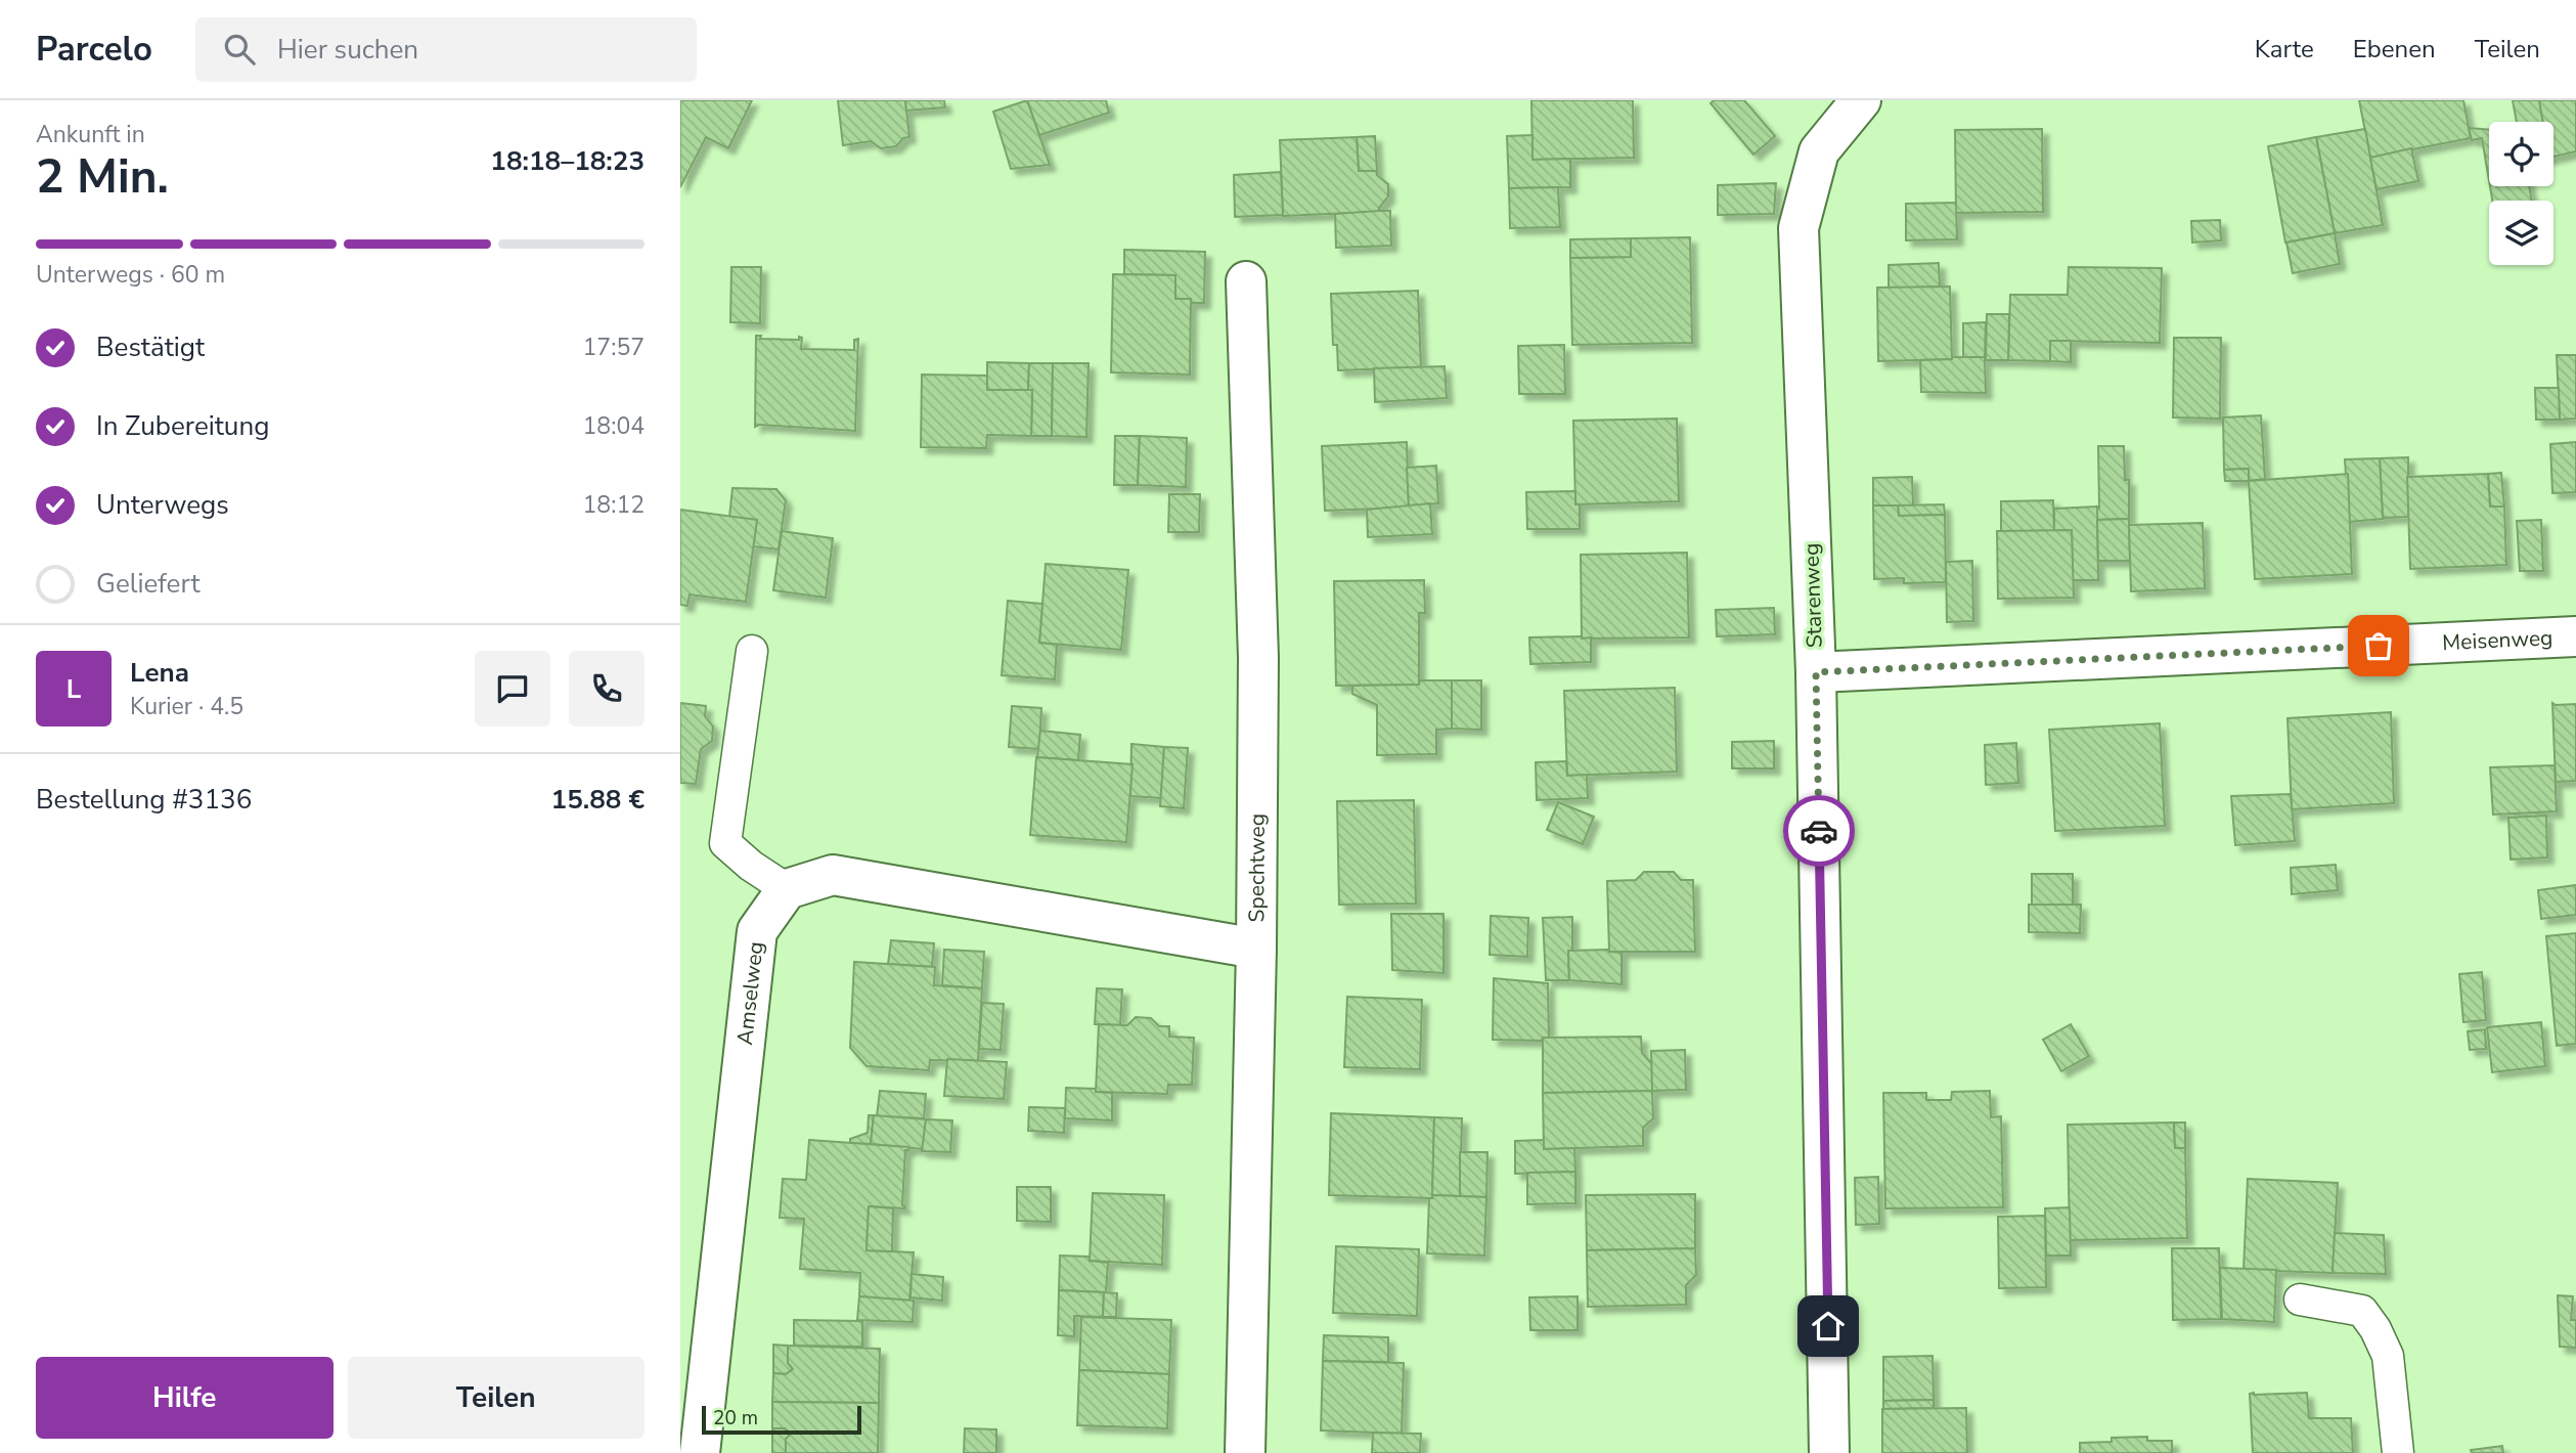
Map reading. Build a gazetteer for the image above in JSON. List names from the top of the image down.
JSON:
{
  "streets": {
    "street": [
      "Starenweg",
      "Meisenweg",
      "Spechtweg",
      "Amselweg"
    ]
  },
  "crossings": [
    ["Starenweg", "Meisenweg"]
  ],
  "scale_bar": "20 m",
  "page": {
    "header": "Parcelo",
    "search": "Hier suchen",
    "nav": ["Karte", "Ebenen", "Teilen"],
    "heading": ["2 Min.", "Ankunft in", "18:18–18:23"],
    "panel": [
      "Lena",
      "Kurier · 4.5",
      "Bestellung #3136",
      "15.88 €"
    ],
    "bar": "Unterwegs · 60 m",
    "list": [
      ["Bestätigt", "17:57"],
      ["In Zubereitung", "18:04"],
      ["Unterwegs", "18:12"],
      "Geliefert"
    ],
    "round": "L",
    "buttons": ["Hilfe", "Teilen"],
    "scale": "20 m"
  }
}
